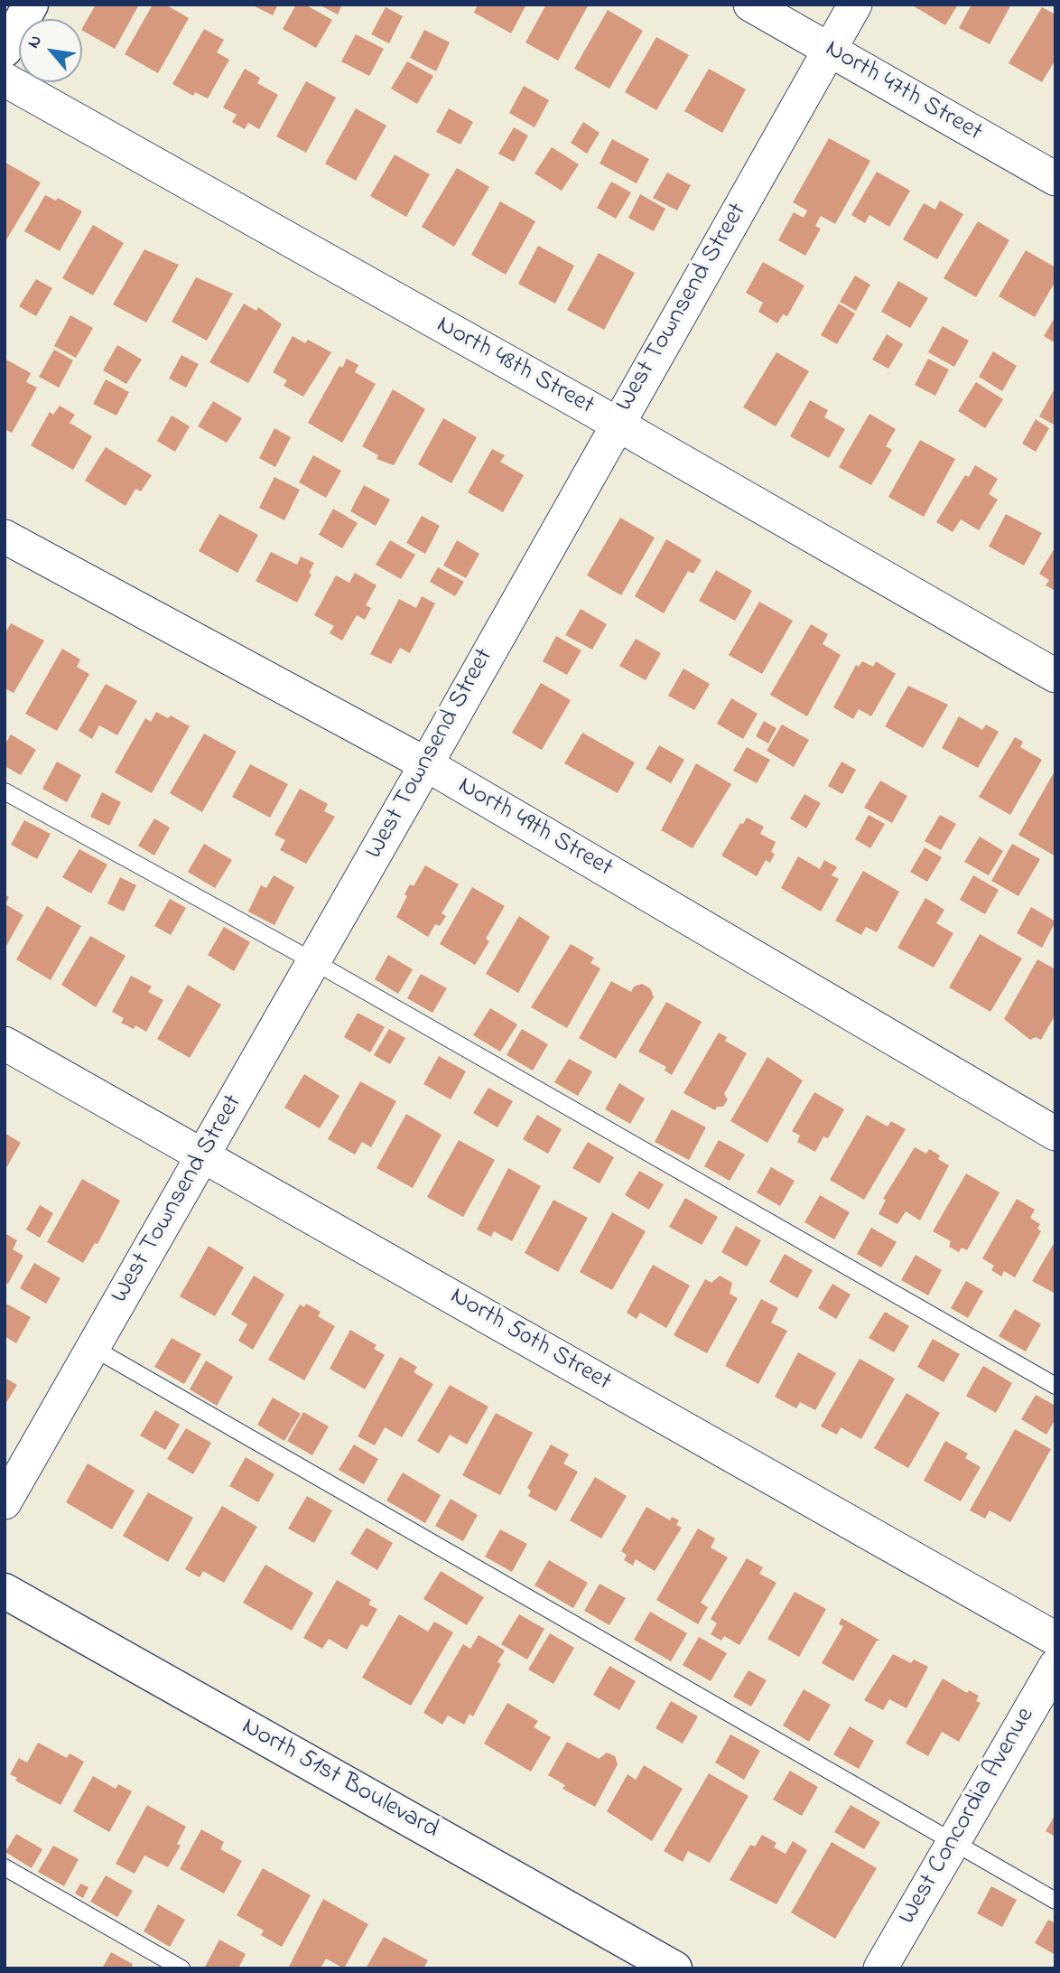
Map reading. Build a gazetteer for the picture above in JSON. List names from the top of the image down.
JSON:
{
  "streets": {
    "street": [
      "North 47th Street",
      "West Townsend Street",
      "North 48th Street",
      "North 49th Street",
      "North 50th Street",
      "North 51st Boulevard",
      "West Concordia Avenue"
    ]
  },
  "crossings": [
    ["North 47th Street", "West Townsend Street"],
    ["West Townsend Street", "North 48th Street"],
    ["West Townsend Street", "North 49th Street"],
    ["West Townsend Street", "North 50th Street"]
  ],
  "north": "top left"
}
